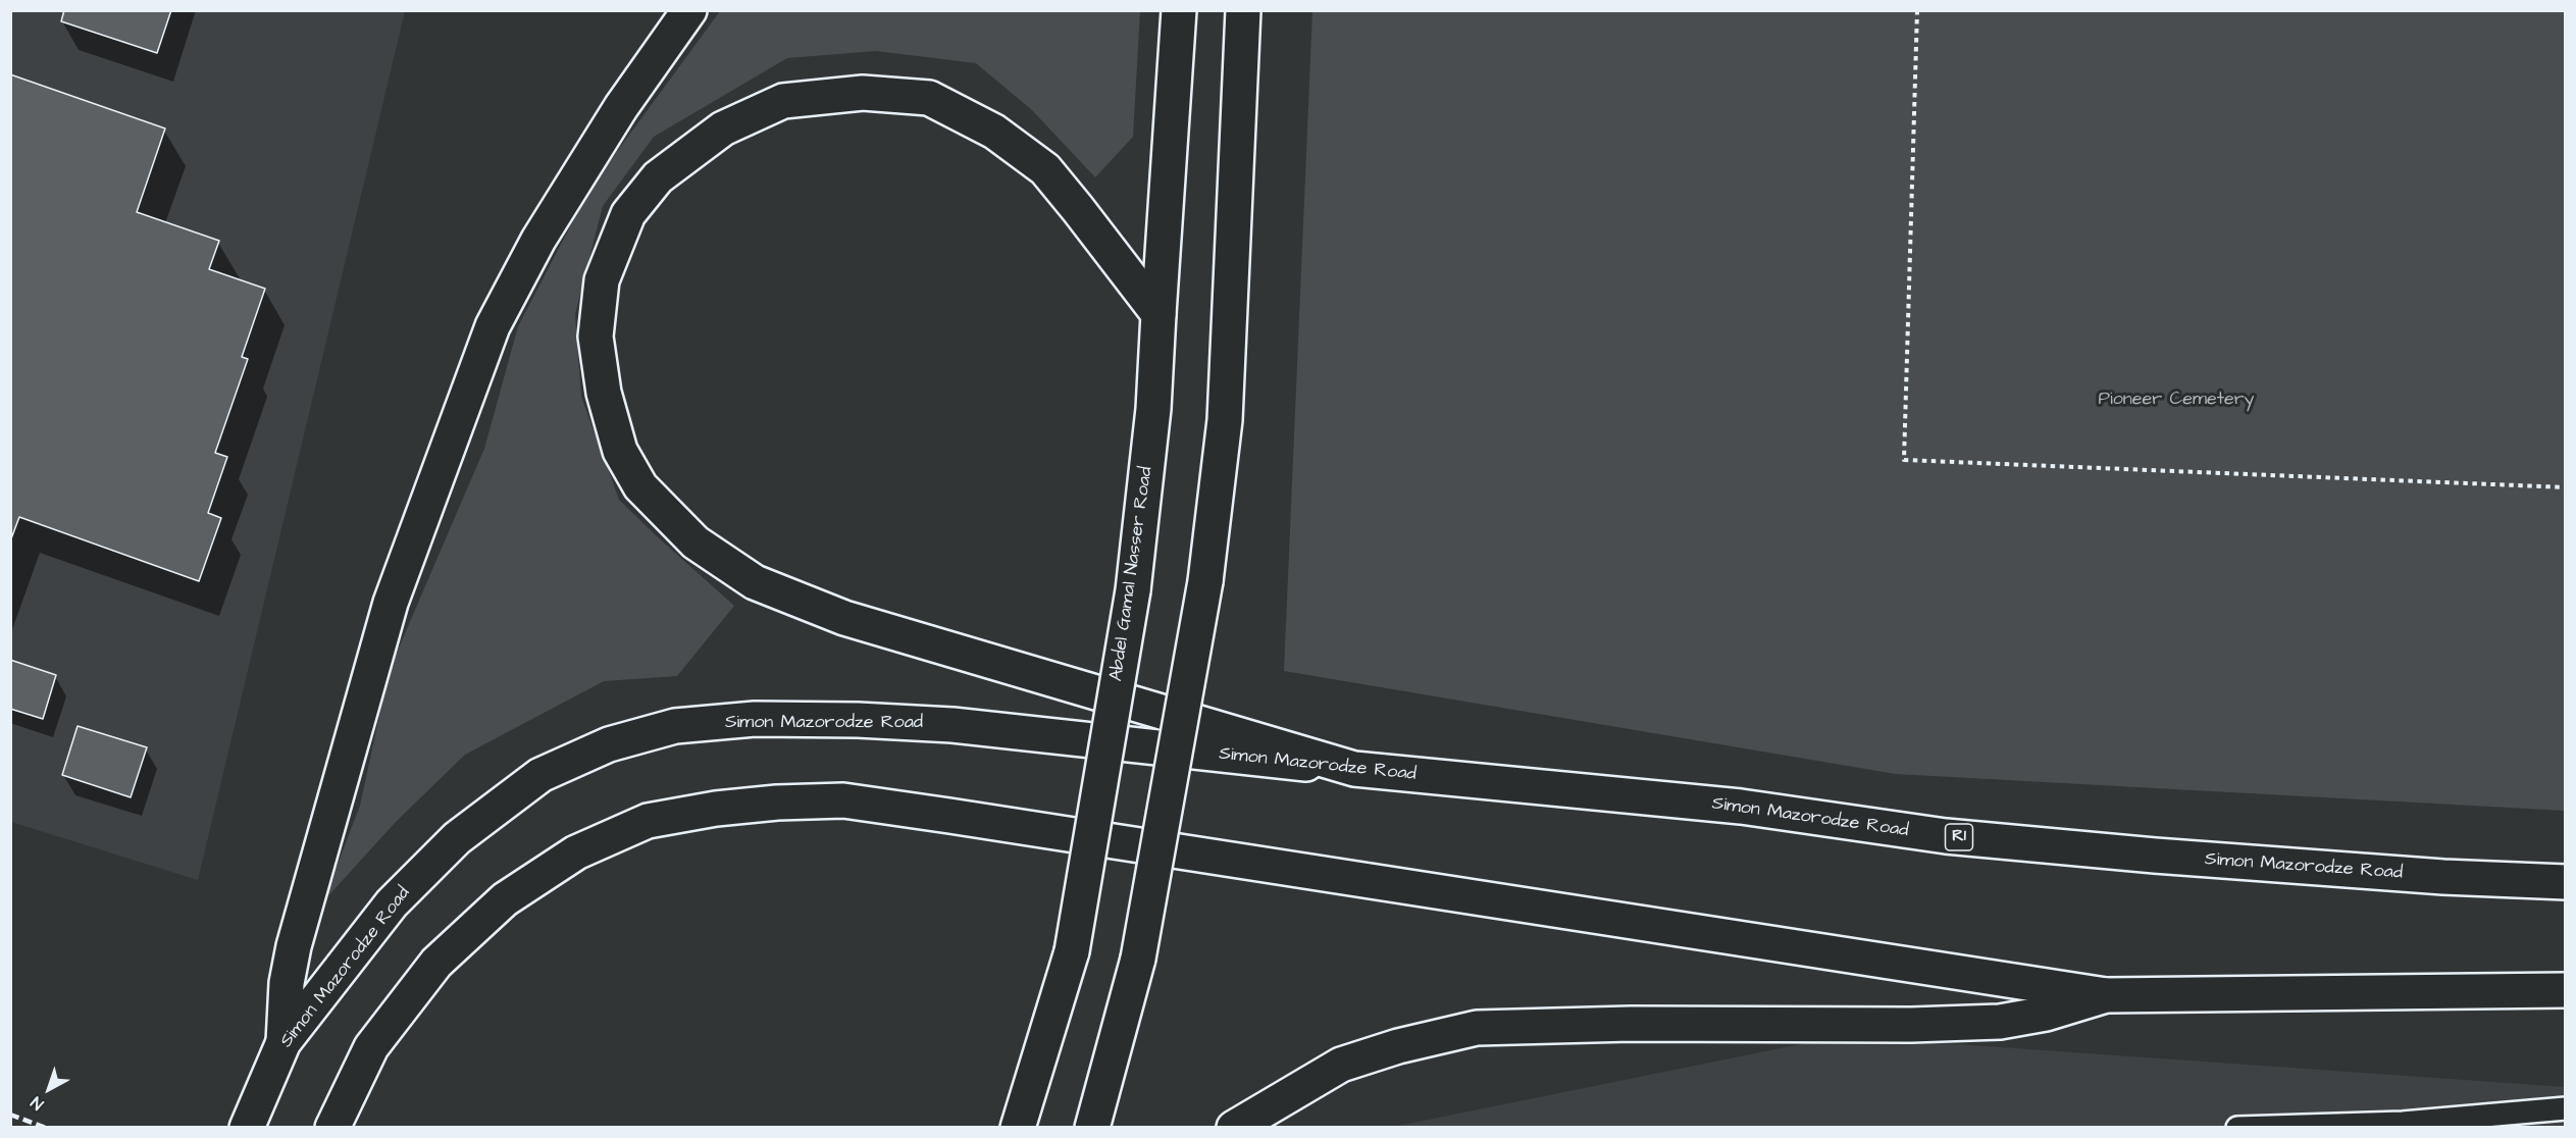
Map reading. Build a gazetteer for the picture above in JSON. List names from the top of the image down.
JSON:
{
  "streets": {
    "main road": ["Abdel Gamal Nasser Road", "Simon Mazorodze Road", "R1"]
  },
  "parks": ["Pioneer Cemetery"],
  "north": "bottom left"
}
